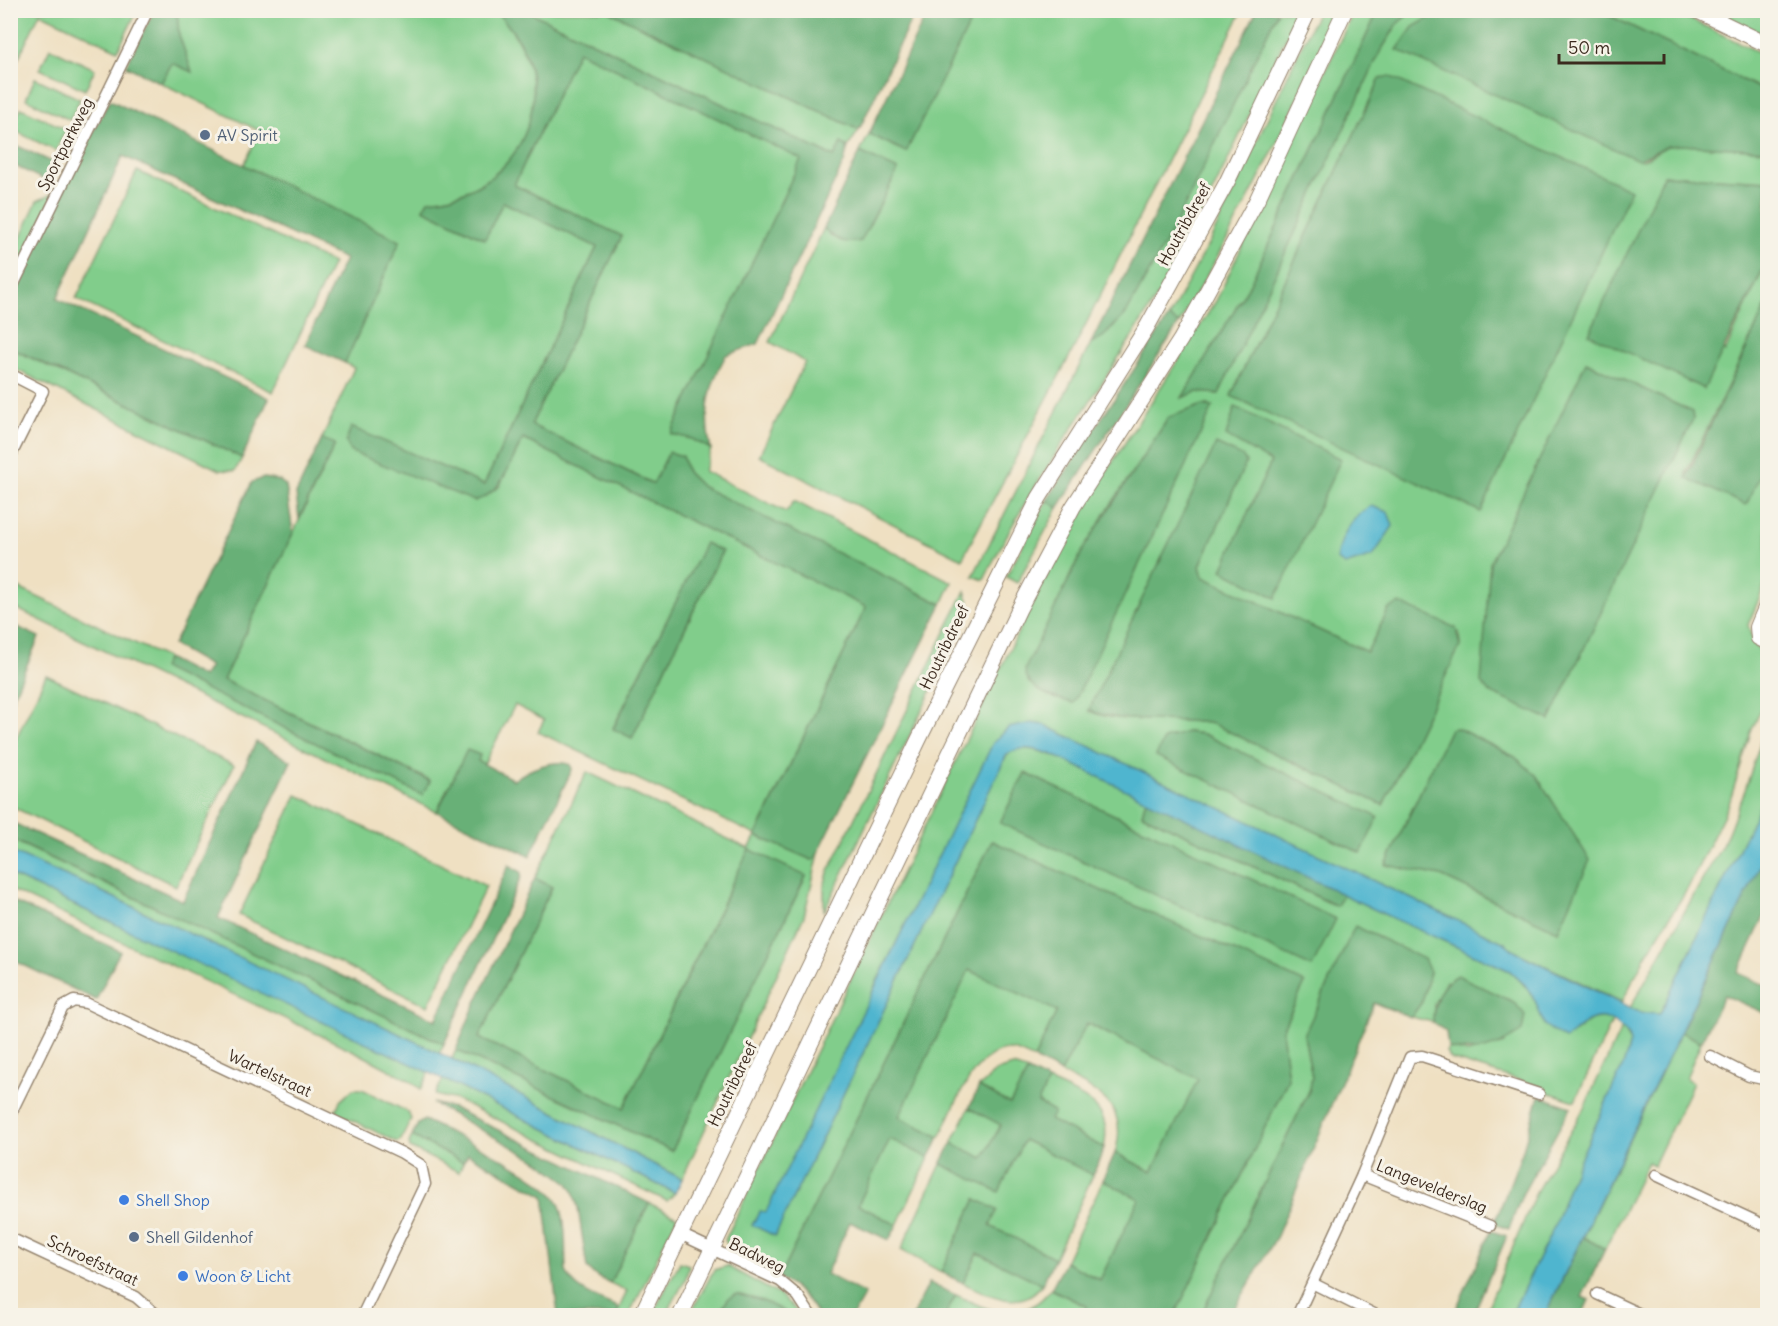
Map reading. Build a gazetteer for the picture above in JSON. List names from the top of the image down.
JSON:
{
  "streets": {
    "main road": ["Houtribdreef"],
    "street": [
      "Sportparkweg",
      "Wartelstraat",
      "Langevelderslag",
      "Badweg",
      "Schroefstraat"
    ]
  },
  "crossings": [
    ["Houtribdreef", "Badweg"]
  ],
  "places": [
    "AV Spirit",
    "Shell Shop",
    "Shell Gildenhof",
    "Woon & Licht"
  ],
  "scale_bar": "50 m"
}
